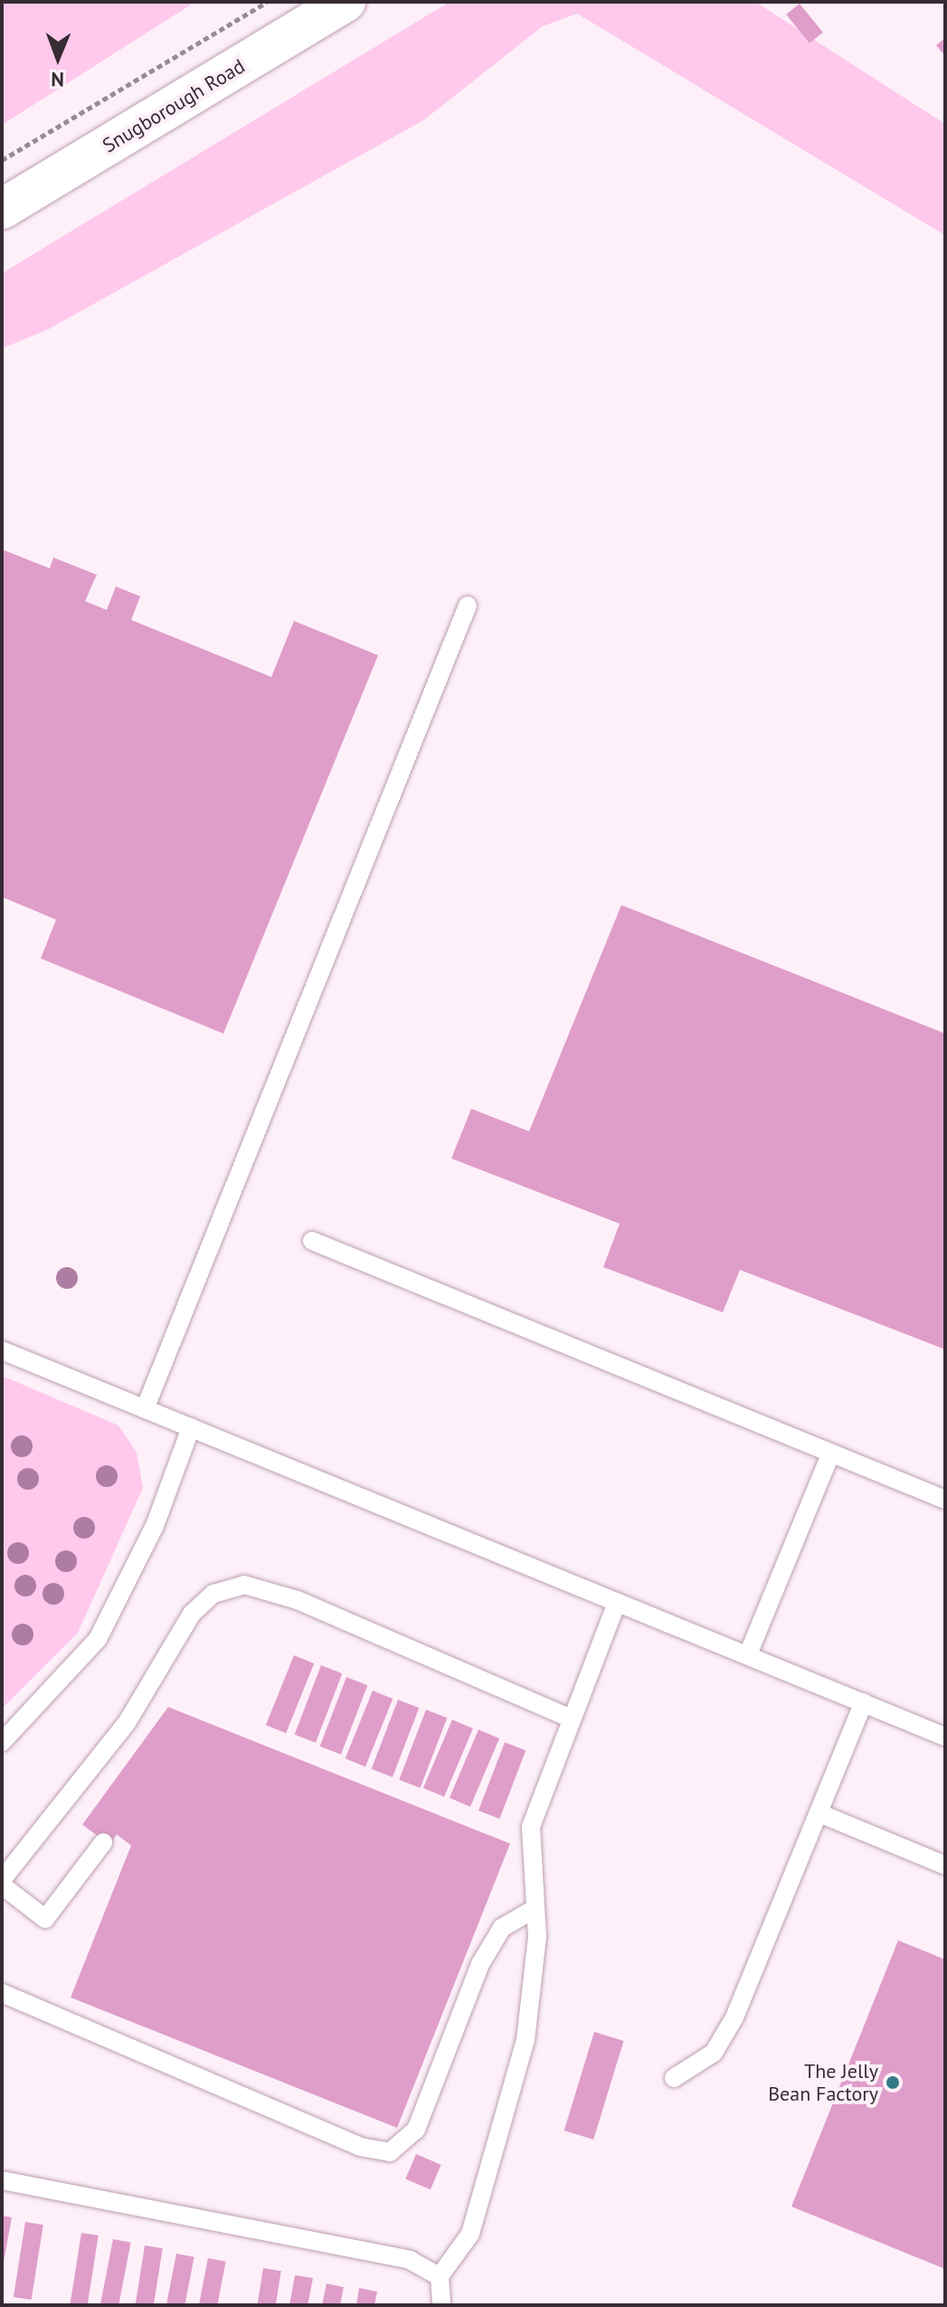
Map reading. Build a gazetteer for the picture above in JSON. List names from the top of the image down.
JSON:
{
  "streets": {
    "main road": ["Snugborough Road"]
  },
  "places": ["The Jelly Bean Factory"],
  "north": "bottom"
}
